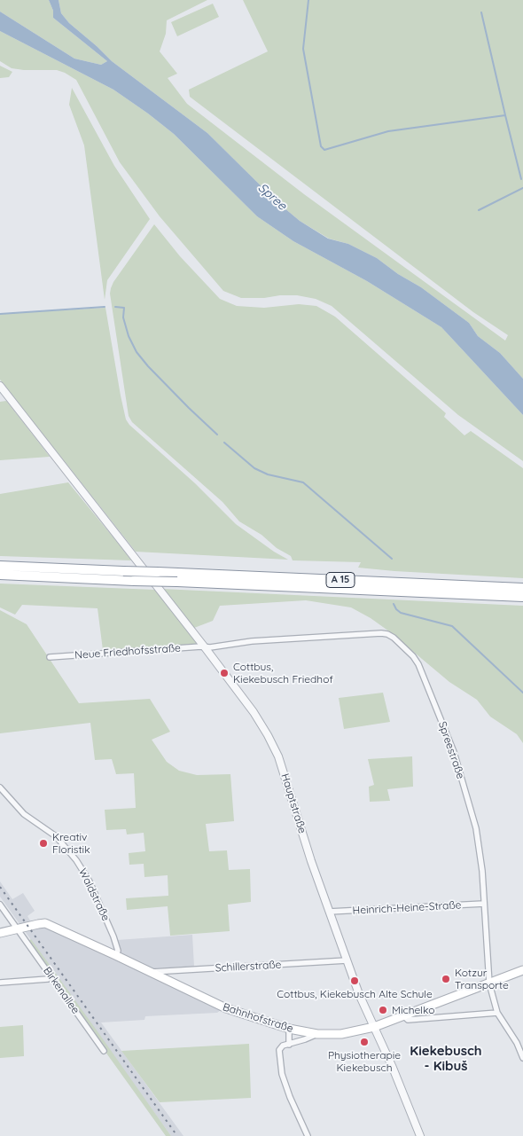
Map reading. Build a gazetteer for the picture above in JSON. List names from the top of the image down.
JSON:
{
  "streets": {
    "highway": ["A 15"],
    "main road": ["Bahnhofstraße"],
    "street": [
      "Neue Friedhofsstraße",
      "Spreestraße",
      "Hauptstraße",
      "Waldstraße",
      "Heinrich-Heine-Straße",
      "Schillerstraße",
      "Birkenallee"
    ]
  },
  "crossings": [
    ["Neue Friedhofsstraße", "Spreestraße"],
    ["Neue Friedhofsstraße", "Hauptstraße"],
    ["Spreestraße", "Hauptstraße"],
    ["Spreestraße", "Heinrich-Heine-Straße"],
    ["Spreestraße", "Bahnhofstraße"],
    ["Hauptstraße", "Heinrich-Heine-Straße"],
    ["Hauptstraße", "Schillerstraße"],
    ["Hauptstraße", "Bahnhofstraße"],
    ["Waldstraße", "Bahnhofstraße"],
    ["Schillerstraße", "Bahnhofstraße"],
    ["Birkenallee", "Bahnhofstraße"]
  ],
  "districts": ["Kiekebusch - Kibuš"],
  "water": ["Spree"],
  "places": [
    "Cottbus, Kiekebusch Friedhof",
    "Kreativ Floristik",
    "Kotzur Transporte",
    "Cottbus, Kiekebusch Alte Schule",
    "Michelko",
    "Physiotherapie Kiekebusch"
  ]
}
